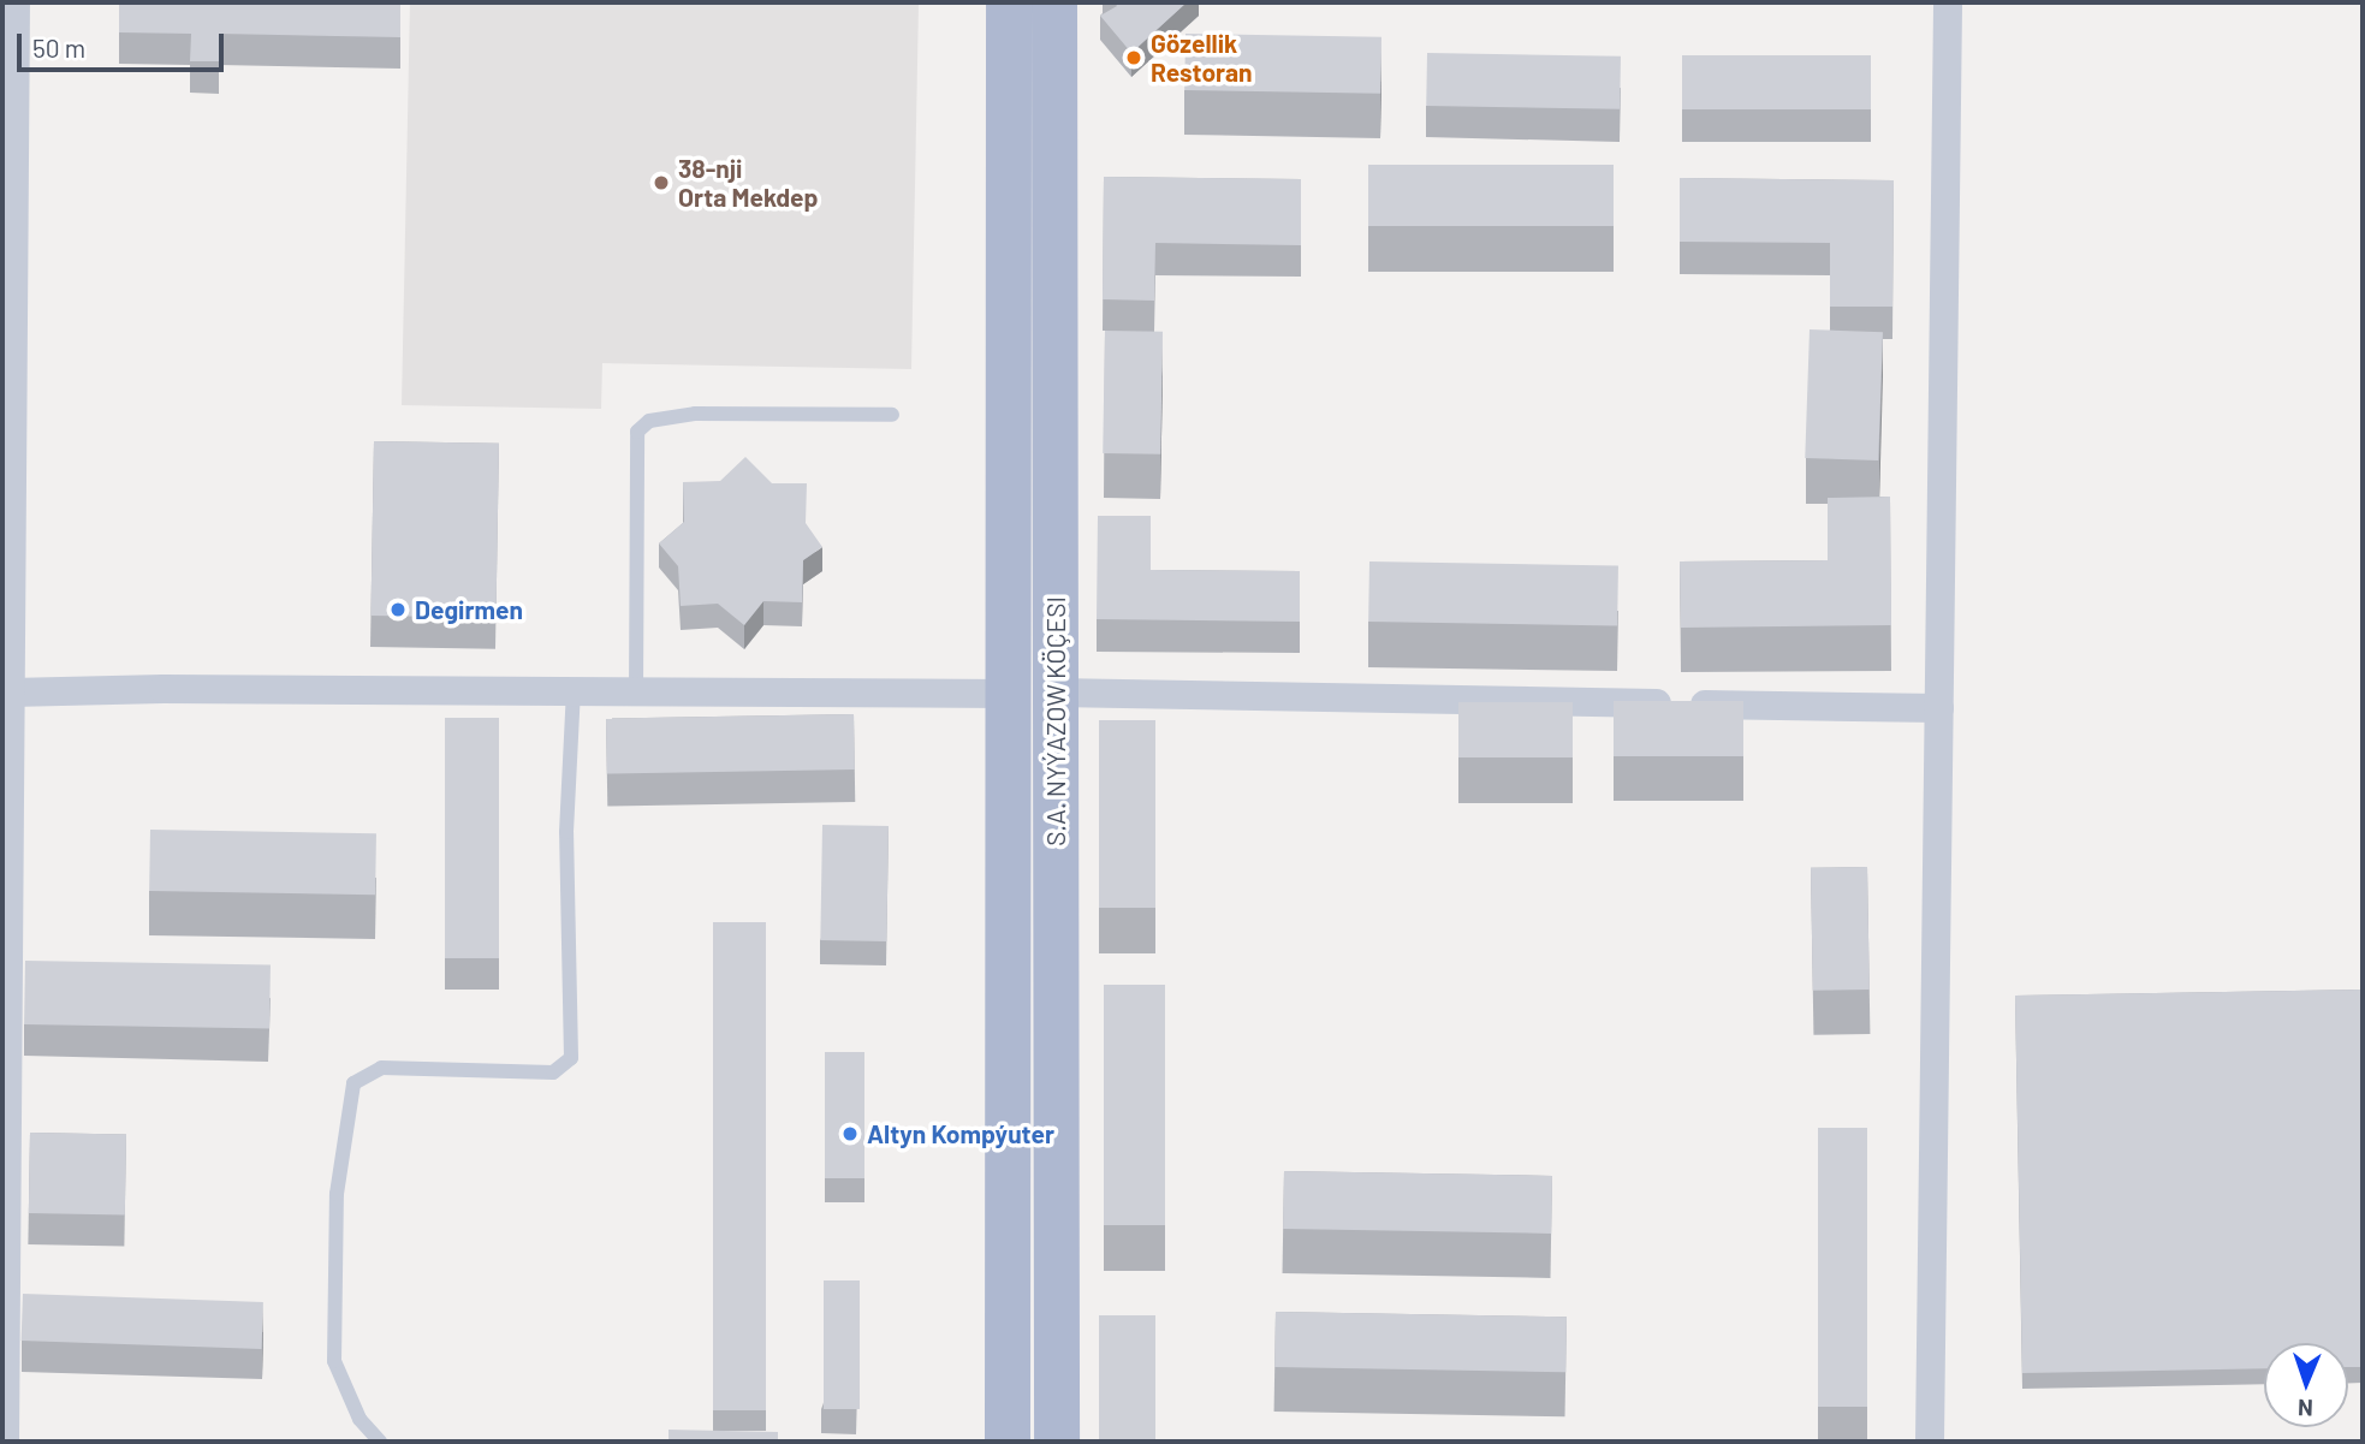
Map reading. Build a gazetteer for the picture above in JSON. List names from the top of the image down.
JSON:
{
  "streets": {
    "main road": ["S.A. NYÝAZOW KÖÇESI"]
  },
  "places": [
    "Gözellik Restoran",
    "38-nji Orta Mekdep",
    "Degirmen",
    "Altyn Kompýuter"
  ],
  "scale_bar": "50 m",
  "north": "bottom"
}
